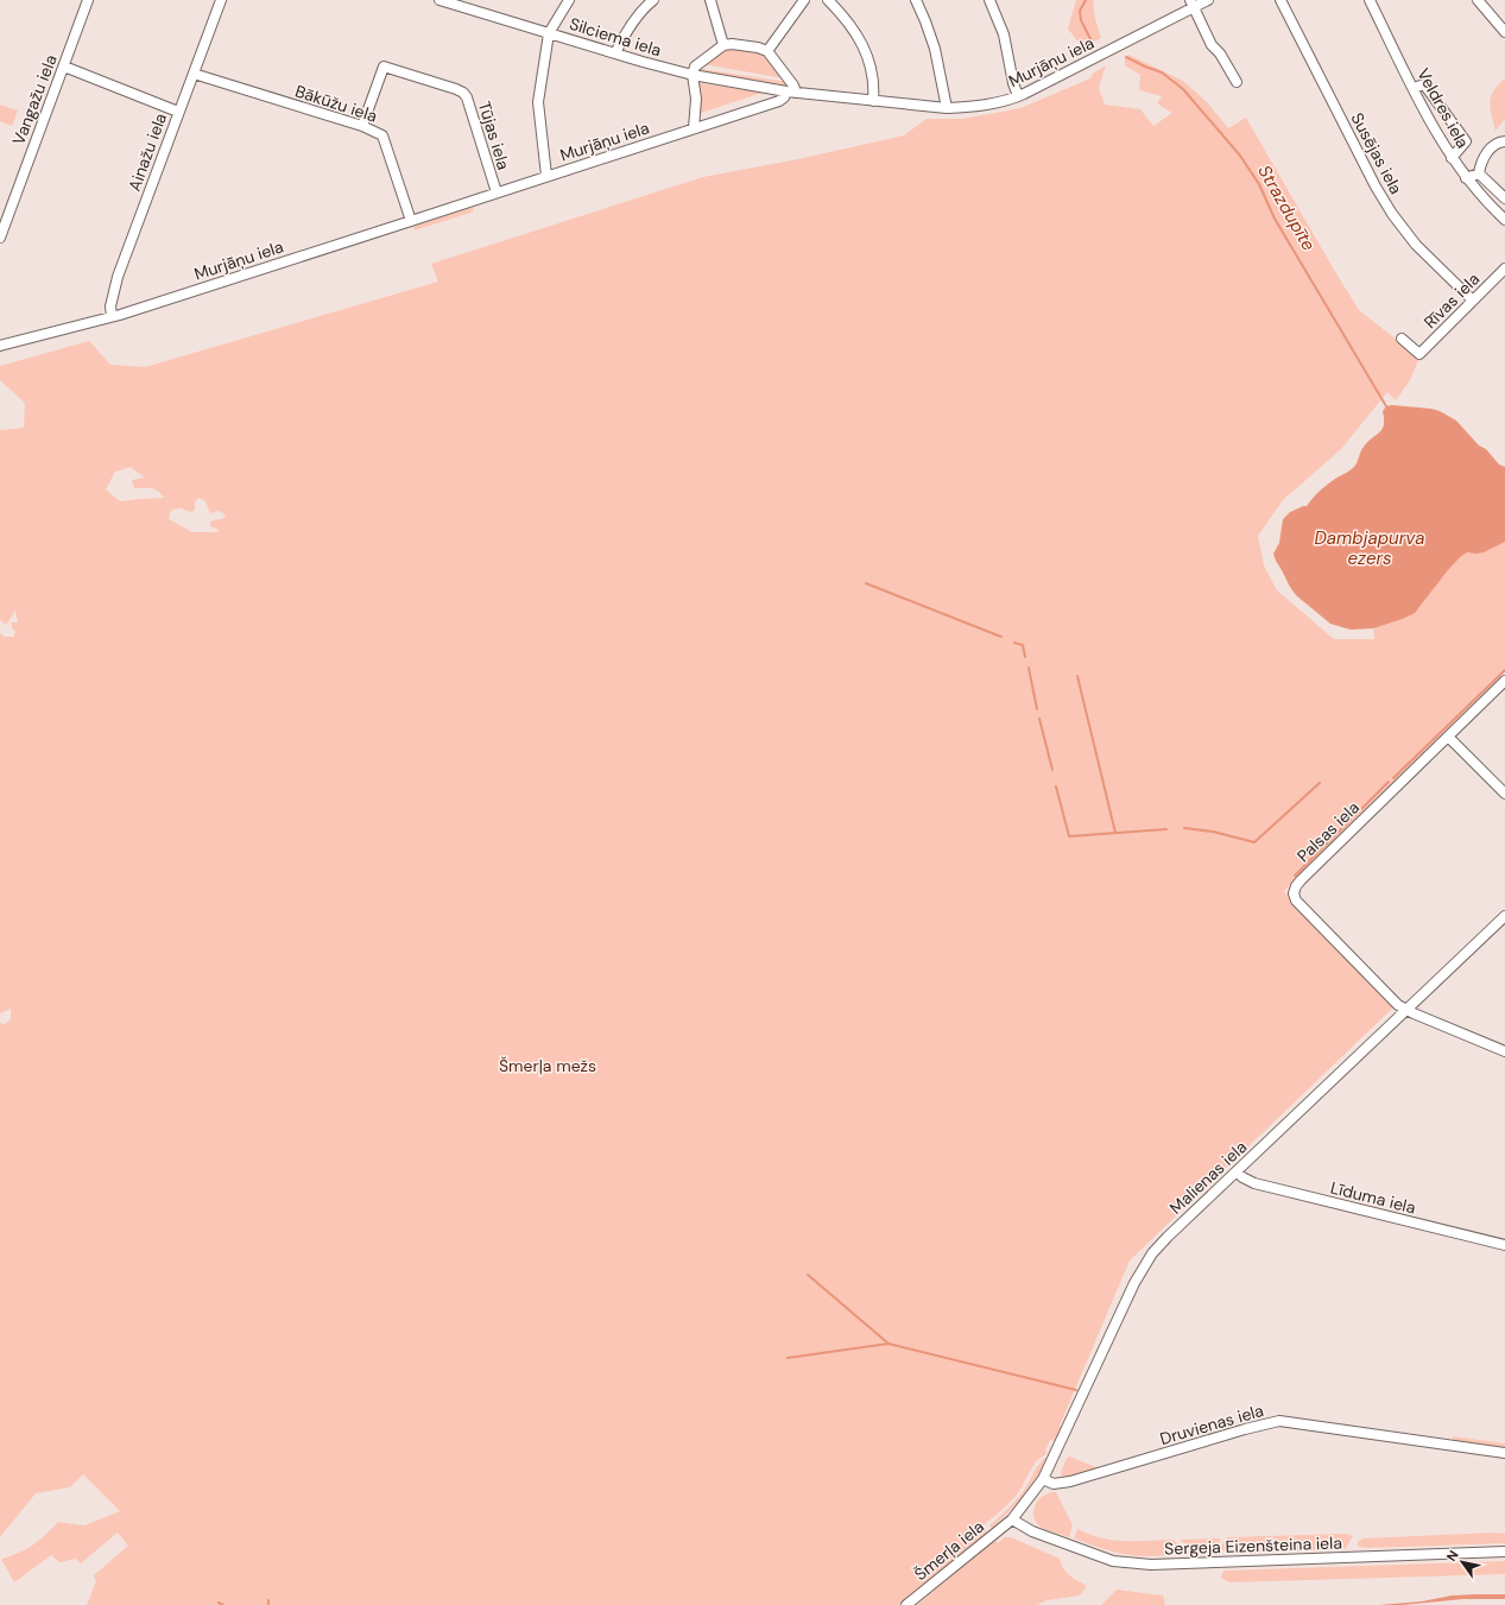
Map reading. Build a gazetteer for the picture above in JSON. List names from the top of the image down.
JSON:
{
  "streets": {
    "street": [
      "Silciema iela",
      "Murjāņu iela",
      "Vangažu iela",
      "Bākūžu iela",
      "Veldres iela",
      "Tūjas iela",
      "Ainažu iela",
      "Susējas iela",
      "Rīvas iela",
      "Palsas iela",
      "Malienas iela",
      "Līduma iela",
      "Druvienas iela",
      "Sergeja Eizenšteina iela",
      "Šmerļa iela"
    ]
  },
  "crossings": [
    ["Silciema iela", "Murjāņu iela"],
    ["Murjāņu iela", "Bākūžu iela"],
    ["Murjāņu iela", "Tūjas iela"],
    ["Murjāņu iela", "Ainažu iela"],
    ["Bākūžu iela", "Tūjas iela"],
    ["Bākūžu iela", "Ainažu iela"],
    ["Susējas iela", "Rīvas iela"],
    ["Palsas iela", "Malienas iela"],
    ["Malienas iela", "Līduma iela"],
    ["Malienas iela", "Druvienas iela"],
    ["Malienas iela", "Sergeja Eizenšteina iela"],
    ["Malienas iela", "Šmerļa iela"],
    ["Sergeja Eizenšteina iela", "Šmerļa iela"]
  ],
  "water": ["Strazdupīte", "Dambjapurva ezers"],
  "parks": ["Šmerļa mežs"],
  "north": "top left"
}
